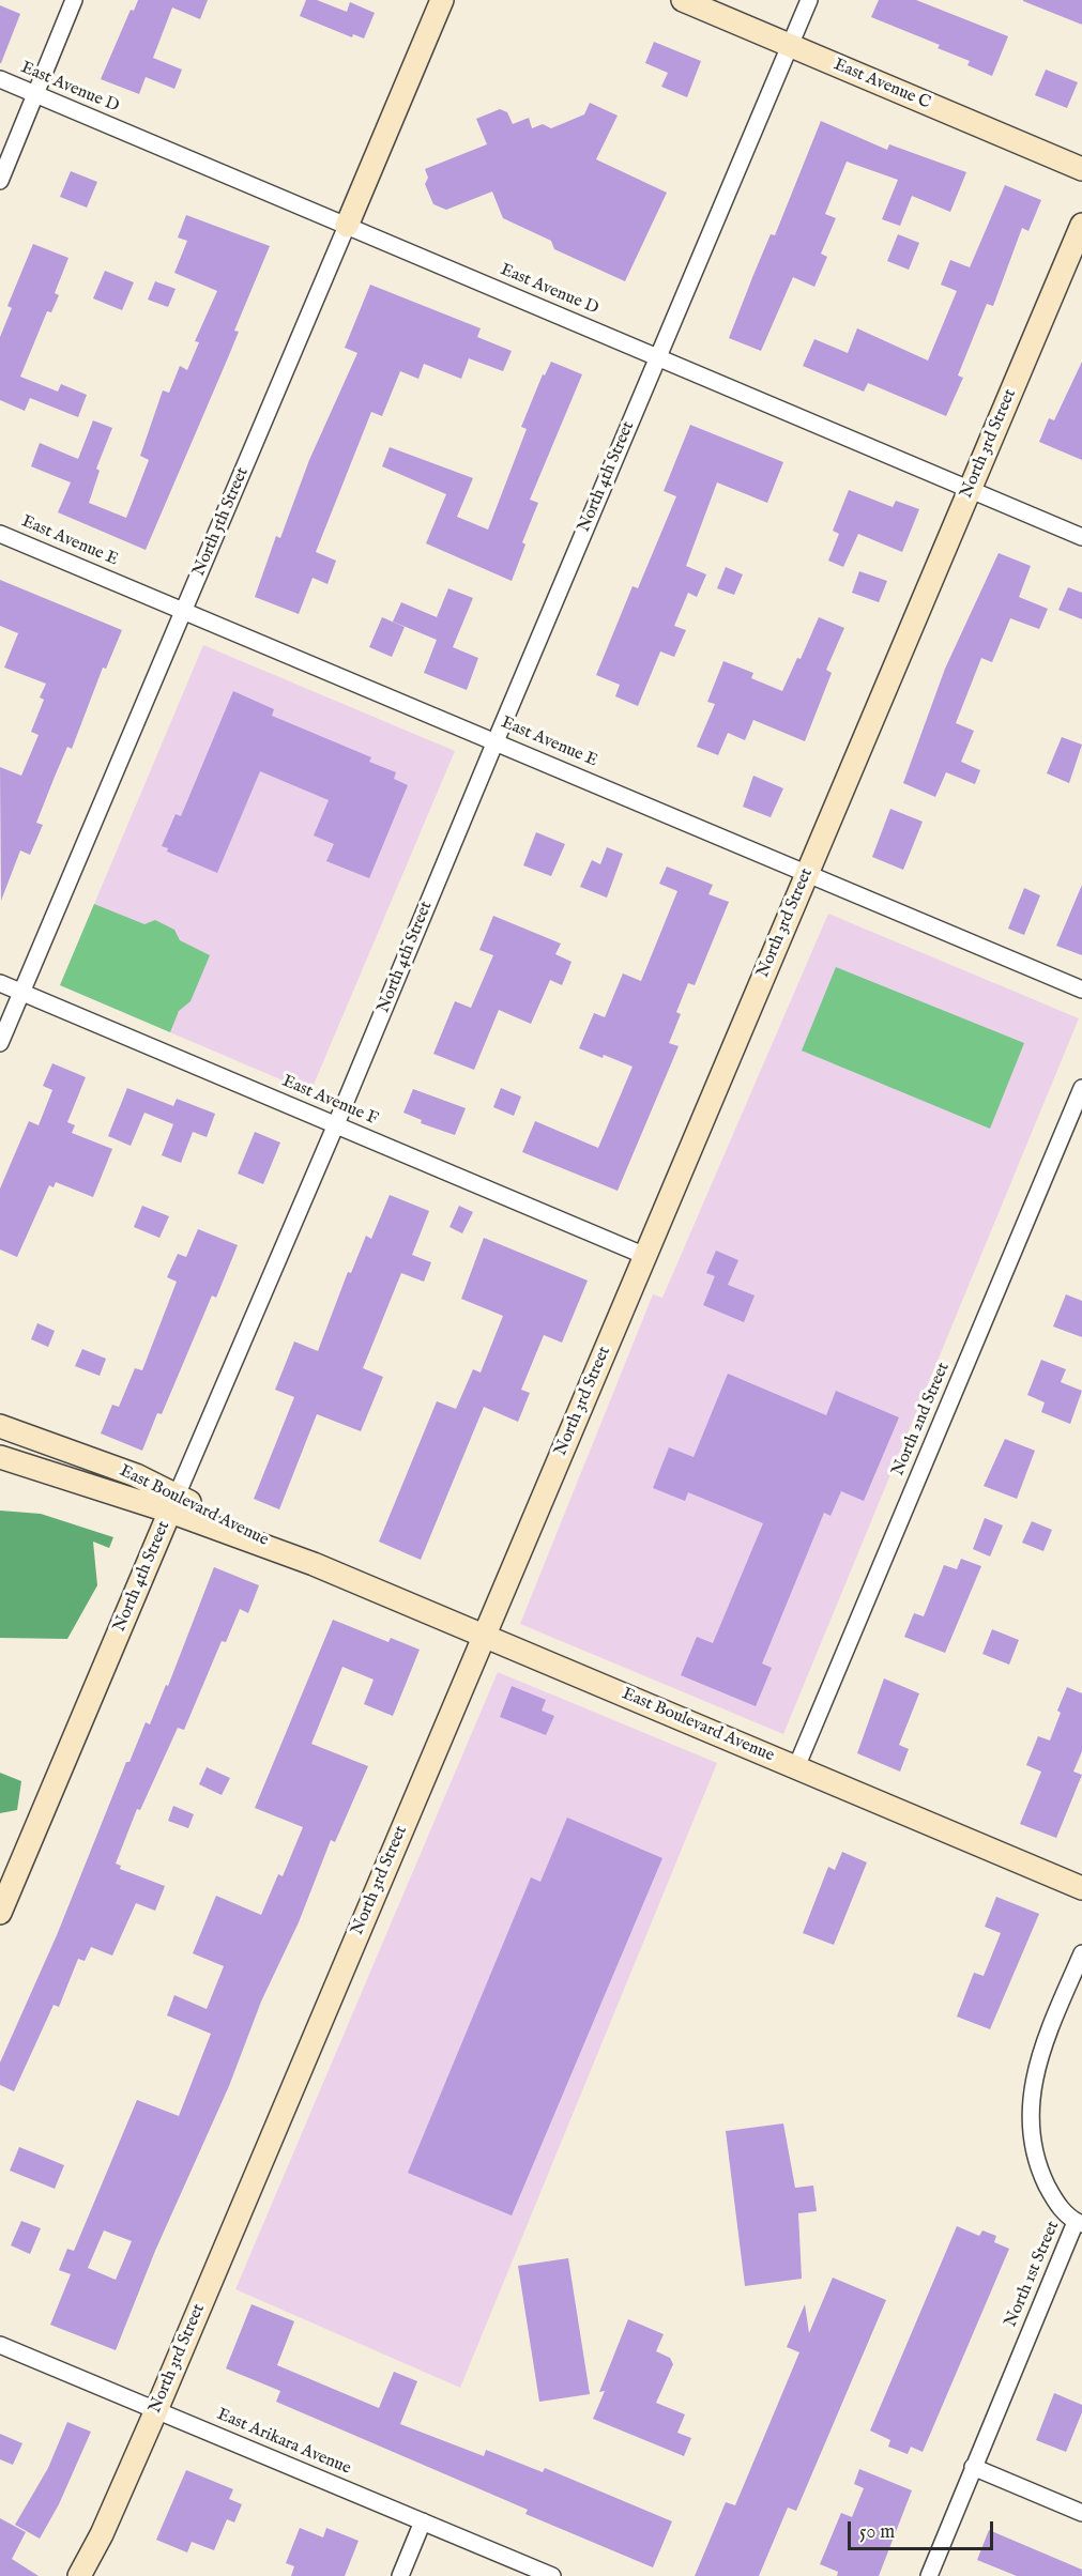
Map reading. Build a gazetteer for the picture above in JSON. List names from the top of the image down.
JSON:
{
  "streets": {
    "street": [
      "East Avenue C",
      "East Avenue D",
      "North 3rd Street",
      "North 4th Street",
      "North 5th Street",
      "East Avenue E",
      "East Avenue F",
      "North 2nd Street",
      "East Boulevard Avenue",
      "North 1st Street",
      "East Arikara Avenue"
    ]
  },
  "crossings": [
    ["East Avenue C", "North 4th Street"],
    ["East Avenue D", "North 3rd Street"],
    ["East Avenue D", "North 4th Street"],
    ["East Avenue D", "North 5th Street"],
    ["North 3rd Street", "East Avenue E"],
    ["North 3rd Street", "East Avenue F"],
    ["North 3rd Street", "East Boulevard Avenue"],
    ["North 3rd Street", "East Arikara Avenue"],
    ["North 4th Street", "East Avenue E"],
    ["North 4th Street", "East Avenue F"],
    ["North 4th Street", "East Boulevard Avenue"],
    ["North 5th Street", "East Avenue E"],
    ["North 5th Street", "East Avenue F"],
    ["North 2nd Street", "East Boulevard Avenue"]
  ],
  "scale_bar": "50 m"
}
